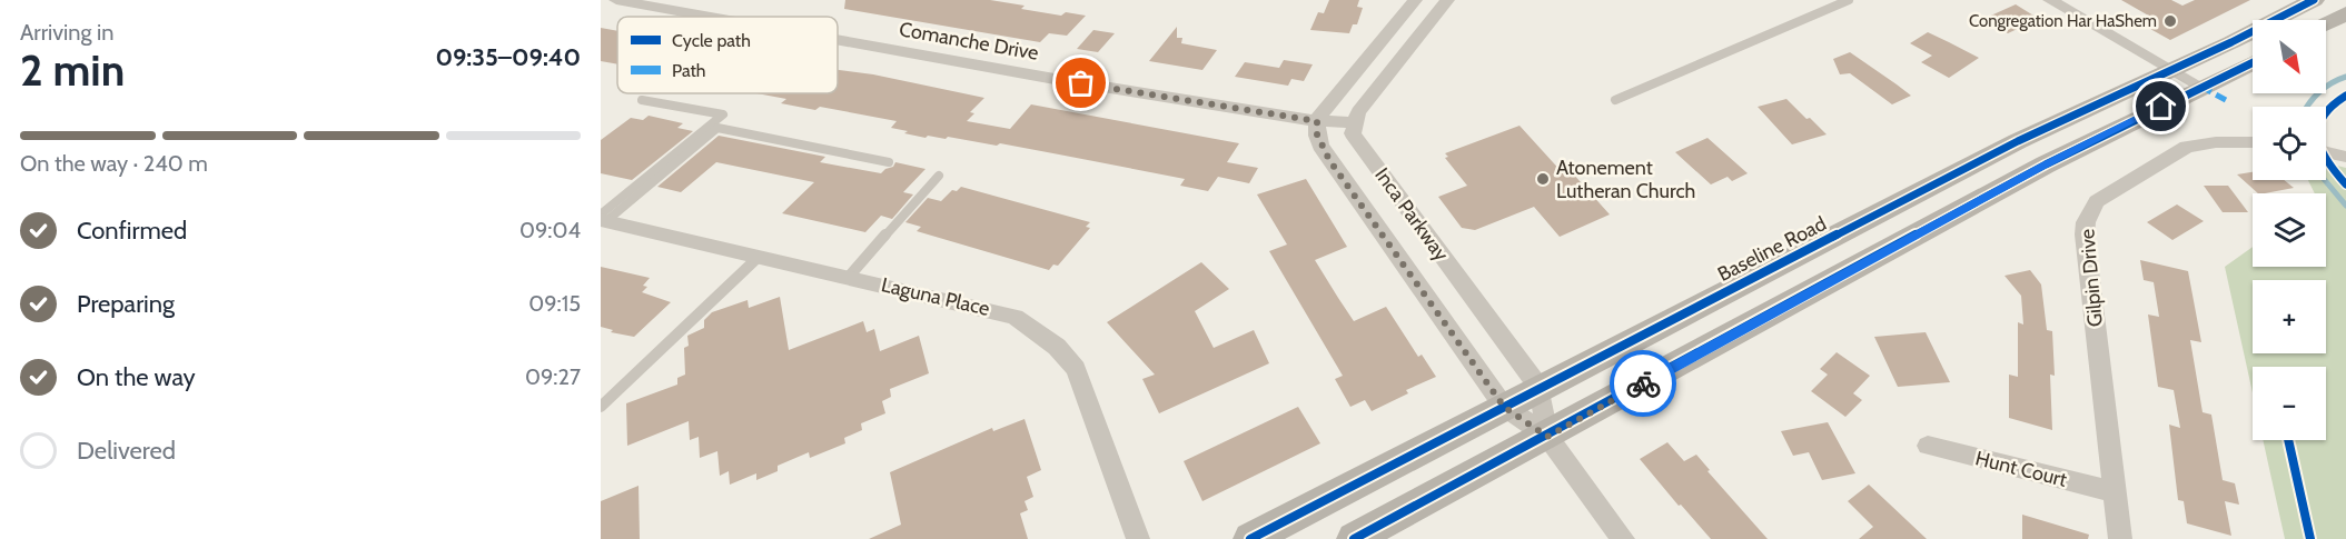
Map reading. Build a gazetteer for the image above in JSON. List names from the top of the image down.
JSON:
{
  "streets": {
    "main road": ["Baseline Road"],
    "street": [
      "Comanche Drive",
      "Inca Parkway",
      "Gilpin Drive",
      "Laguna Place",
      "Hunt Court"
    ]
  },
  "crossings": [
    ["Comanche Drive", "Inca Parkway"],
    ["Inca Parkway", "Baseline Road"],
    ["Gilpin Drive", "Hunt Court"]
  ],
  "places": ["Congregation Har HaShem", "Atonement Lutheran Church"],
  "legend": ["Cycle path", "Path"],
  "north": "bottom right",
  "page": {
    "heading": ["2 min", "Arriving in", "09:35–09:40"],
    "map_buttons": ["+", "−"],
    "bar": "On the way · 240 m",
    "list": [
      ["Confirmed", "09:04"],
      ["Preparing", "09:15"],
      ["On the way", "09:27"],
      "Delivered"
    ]
  }
}
